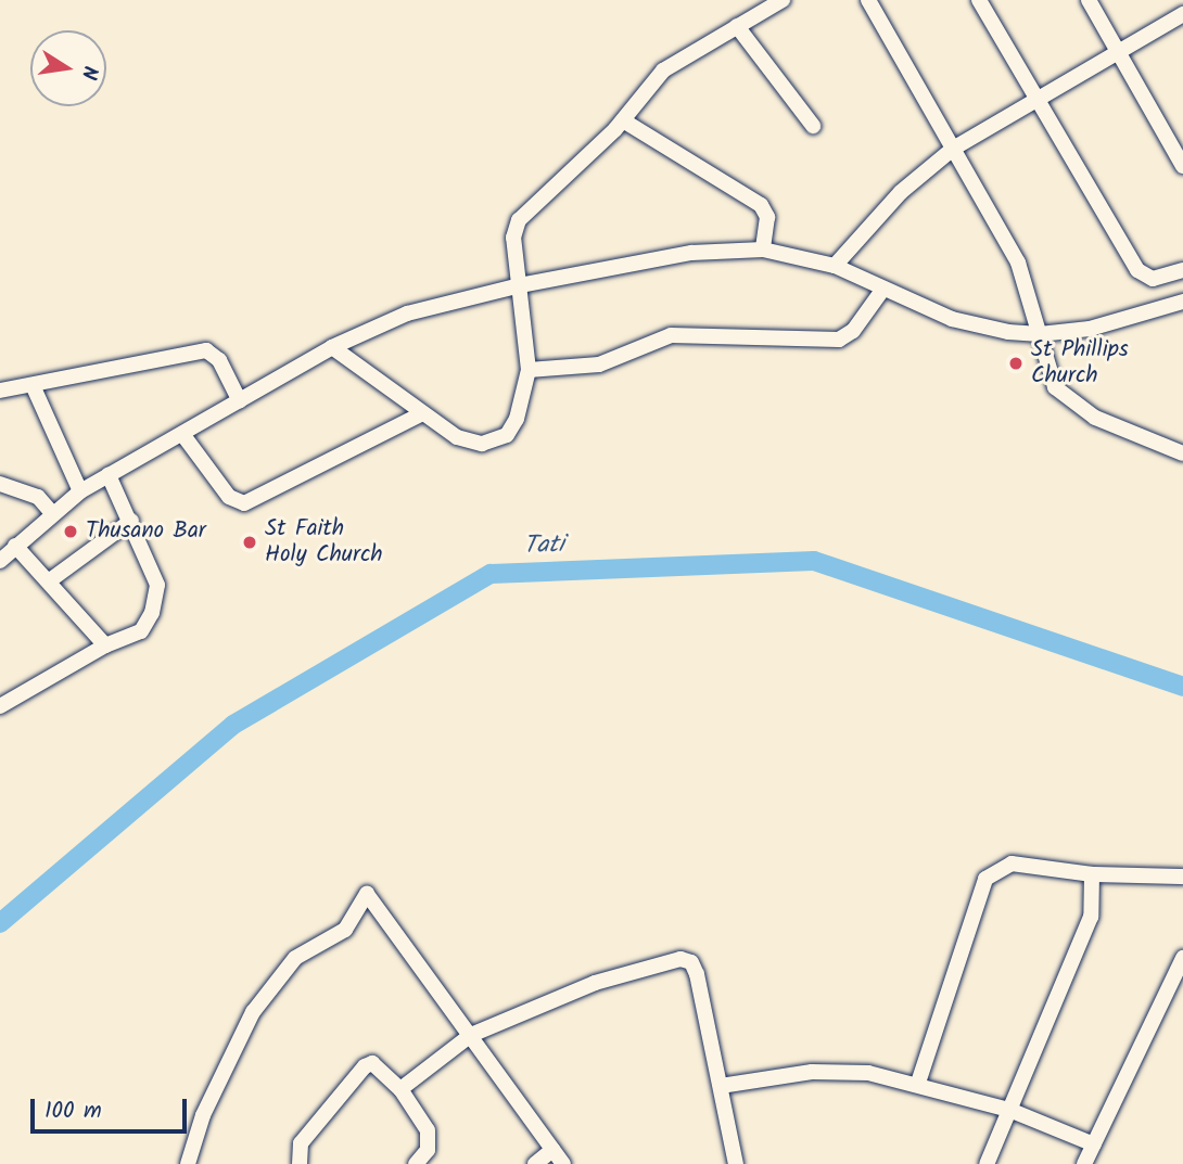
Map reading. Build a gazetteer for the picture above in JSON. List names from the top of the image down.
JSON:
{
  "water": ["Tati"],
  "places": ["St Phillips Church", "Thusano Bar", "St Faith Holy Church"],
  "scale_bar": "100 m",
  "north": "right"
}
